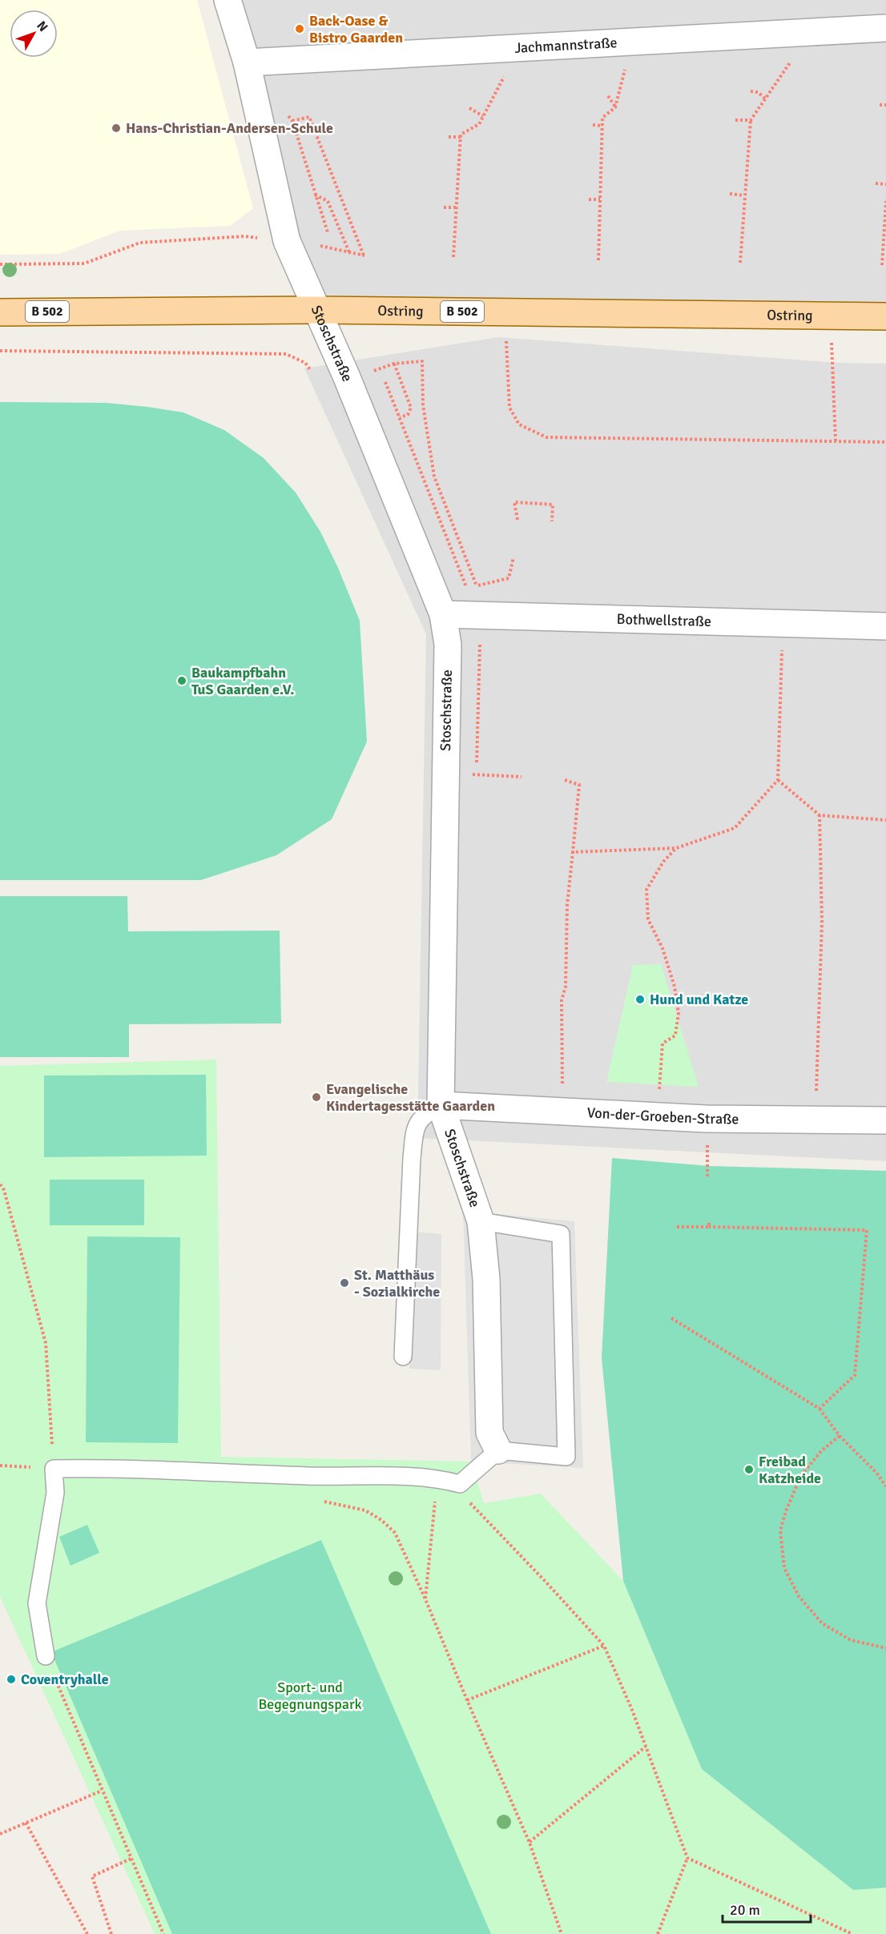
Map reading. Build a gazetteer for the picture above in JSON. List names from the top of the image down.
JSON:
{
  "streets": {
    "main road": ["Ostring", "B 502"],
    "street": [
      "Jachmannstraße",
      "Stoschstraße",
      "Bothwellstraße",
      "Von-der-Groeben-Straße"
    ]
  },
  "crossings": [
    ["Jachmannstraße", "Stoschstraße"],
    ["Ostring", "Stoschstraße"],
    ["Stoschstraße", "Bothwellstraße"],
    ["Stoschstraße", "Von-der-Groeben-Straße"]
  ],
  "parks": ["Sport- und Begegnungspark"],
  "places": [
    "Back-Oase & Bistro Gaarden",
    "Hans-Christian-Andersen-Schule",
    "Baukampfbahn TuS Gaarden e.V.",
    "Hund und Katze",
    "Evangelische Kindertagesstätte Gaarden",
    "St. Matthäus - Sozialkirche",
    "Freibad Katzheide",
    "Coventryhalle"
  ],
  "scale_bar": "20 m",
  "north": "top right"
}
